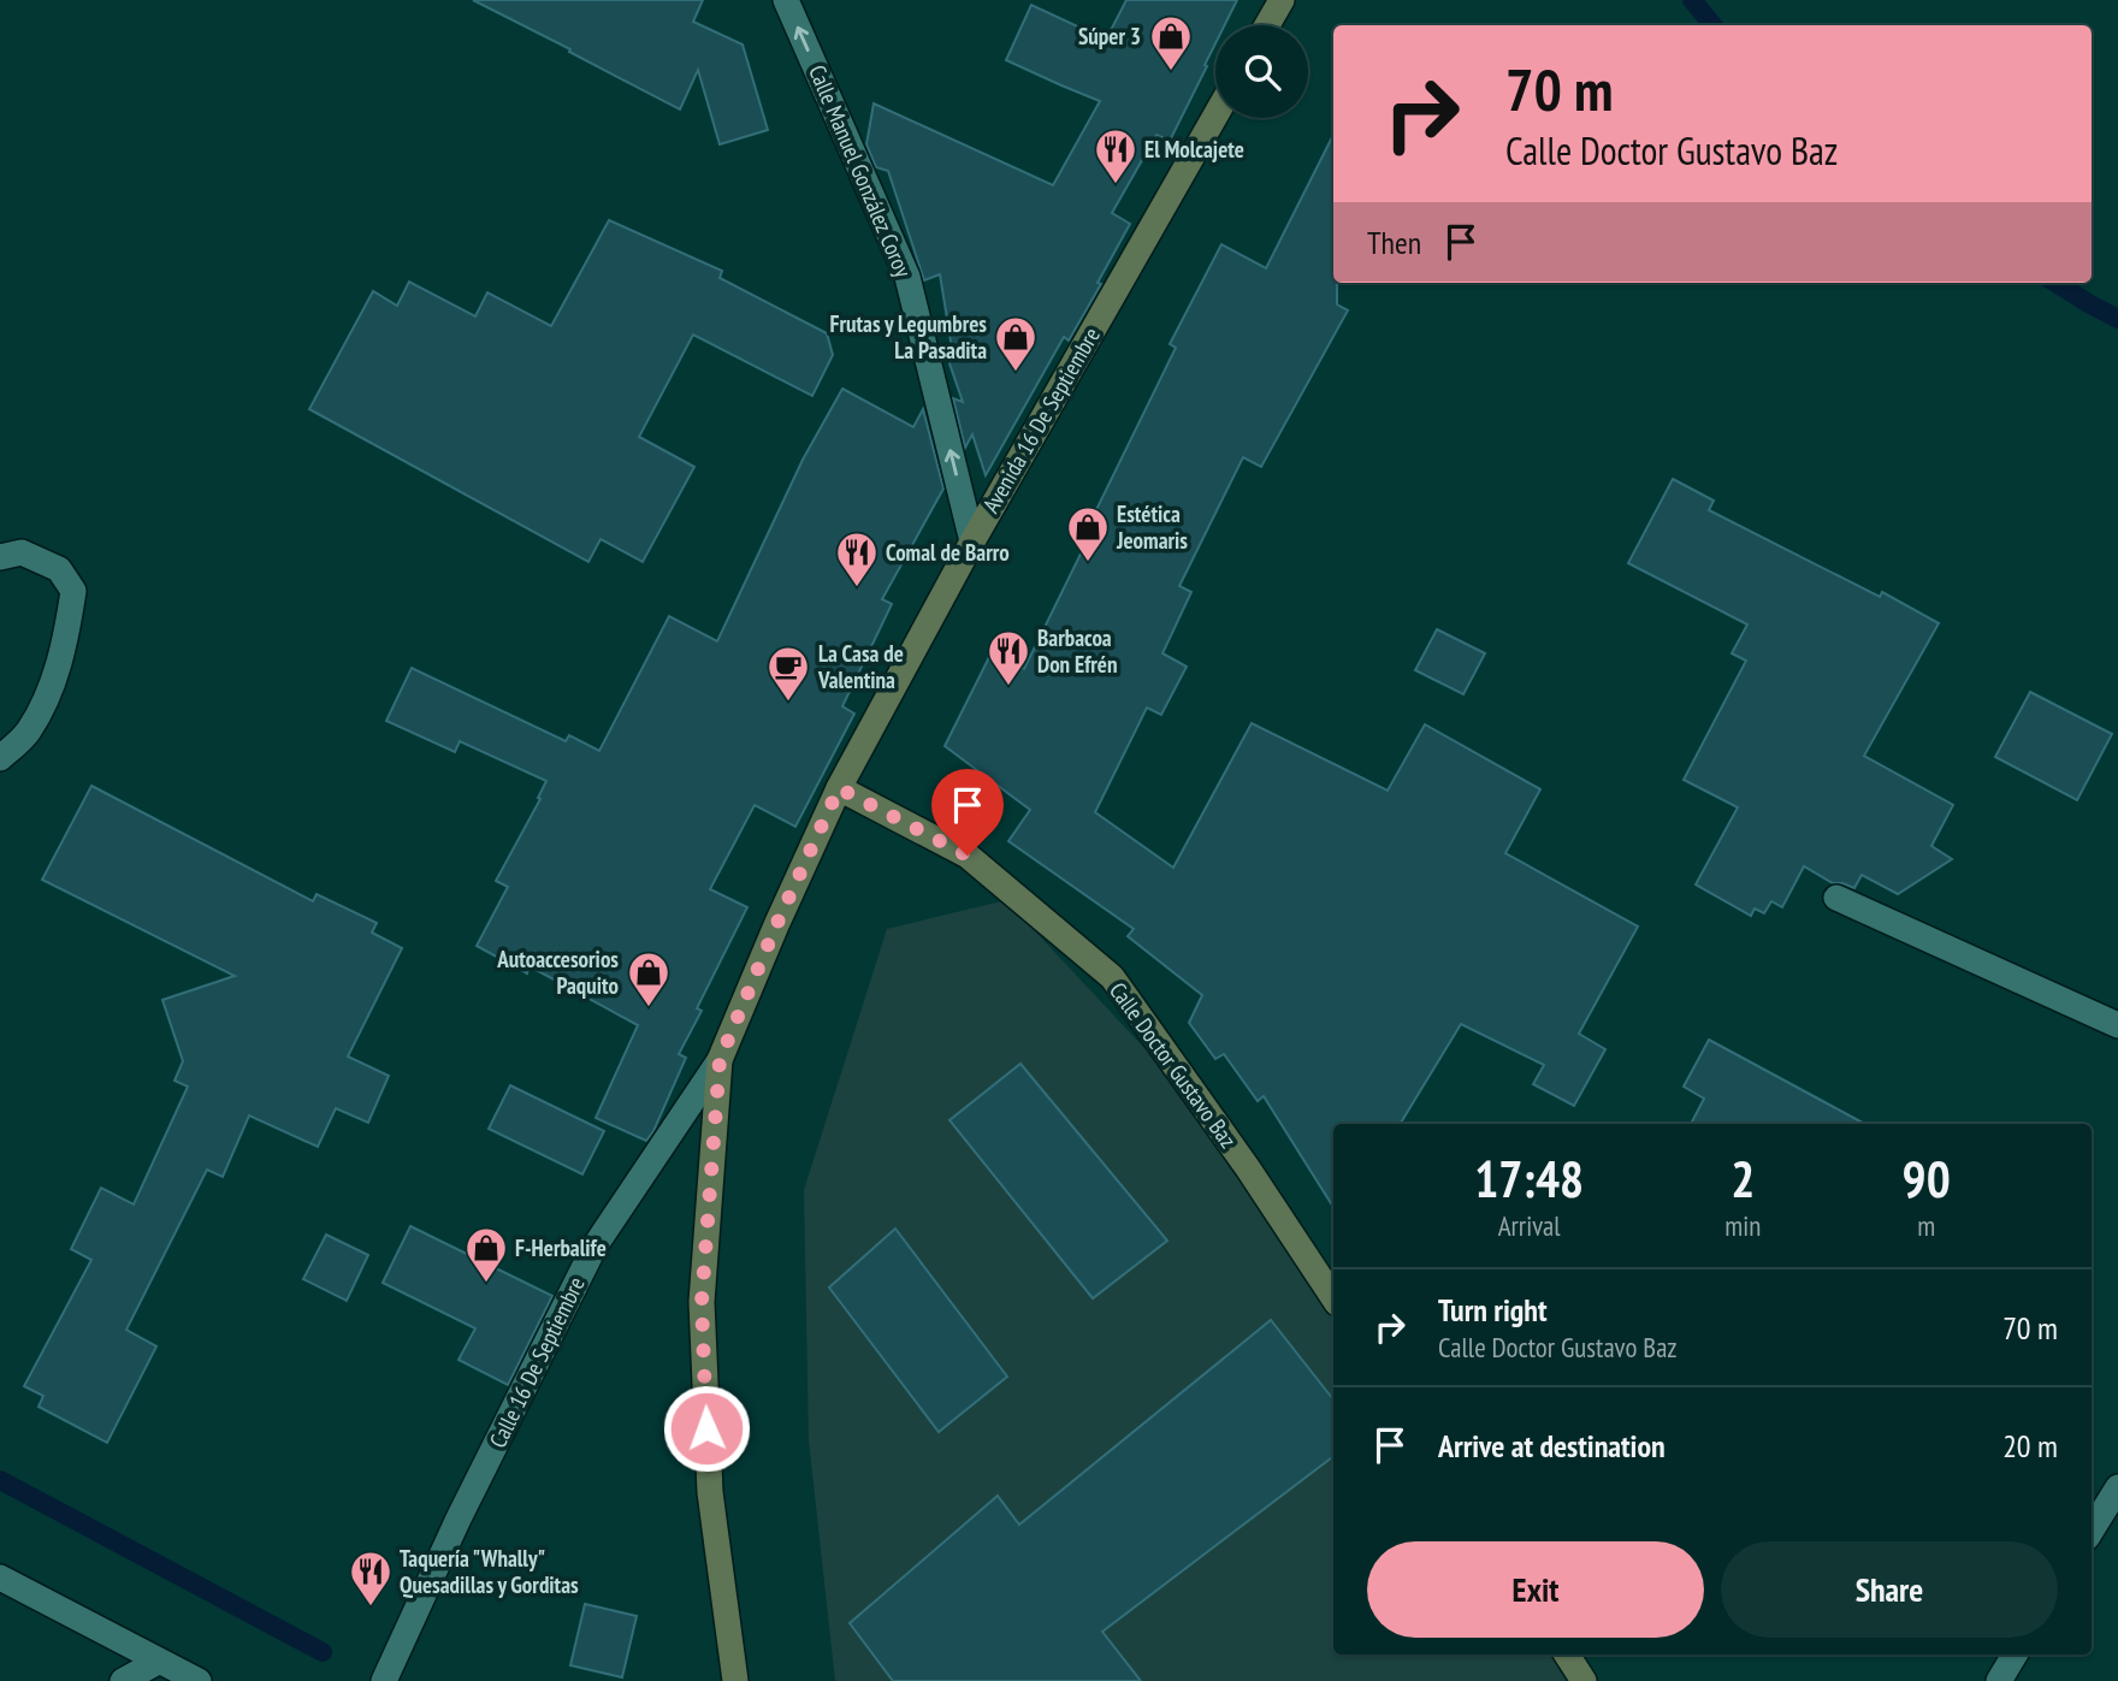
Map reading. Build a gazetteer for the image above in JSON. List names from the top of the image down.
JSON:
{
  "streets": {
    "main road": ["Avenida 16 De Septiembre", "Calle Doctor Gustavo Baz"],
    "street": ["Calle Manuel González Coroy", "Calle 16 De Septiembre"]
  },
  "crossings": [
    ["Calle Manuel González Coroy", "Avenida 16 De Septiembre"],
    ["Avenida 16 De Septiembre", "Calle Doctor Gustavo Baz"],
    ["Avenida 16 De Septiembre", "Calle 16 De Septiembre"]
  ],
  "one_way": ["Calle Manuel González Coroy"],
  "places": {
    "shop": [
      "Súper 3",
      "Frutas y Legumbres La Pasadita",
      "Estética Jeomaris",
      "Autoaccesorios Paquito",
      "F-Herbalife"
    ],
    "restaurant": [
      "El Molcajete",
      "Comal de Barro",
      "Barbacoa Don Efrén",
      "Taquería \"Whally\" Quesadillas y Gorditas"
    ],
    "cafe": ["La Casa de Valentina"]
  },
  "page": {
    "turn": ["70 m", "Calle Doctor Gustavo Baz"],
    "then": "Then",
    "eta": [
      "17:48",
      "Arrival",
      "2",
      "min",
      "90",
      "m"
    ],
    "list": [
      {
        "name": "Turn right",
        "note": "Calle Doctor Gustavo Baz",
        "value": "70 m"
      },
      {
        "name": "Arrive at destination",
        "value": "20 m"
      }
    ],
    "buttons": ["Exit", "Share"]
  }
}
